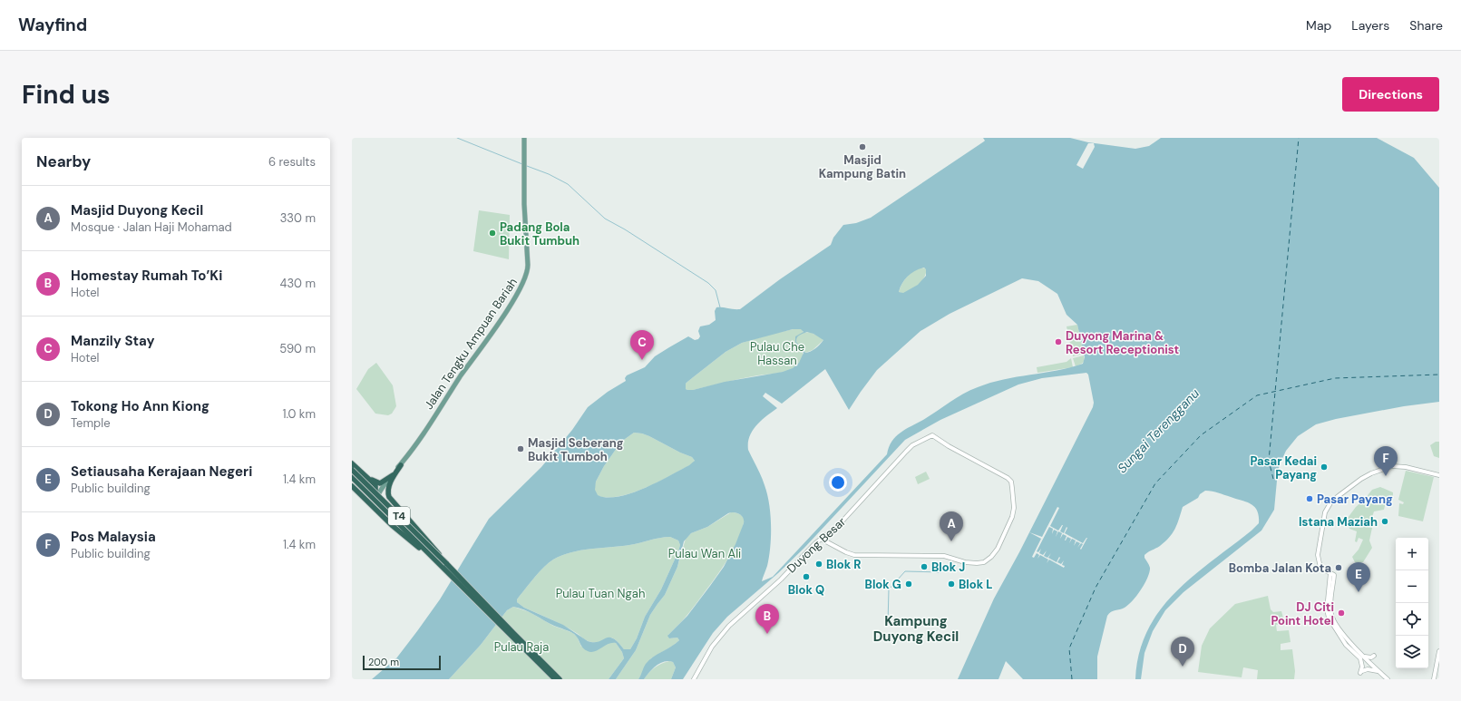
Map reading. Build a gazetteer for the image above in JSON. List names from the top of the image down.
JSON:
{
  "streets": {
    "highway": ["T4"],
    "main road": ["Jalan Tengku Ampuan Bariah"],
    "street": ["Duyong Besar"]
  },
  "districts": ["Kampung Duyong Kecil"],
  "water": ["Sungai Terengganu"],
  "parks": [
    "Pulau Che Hassan",
    "Pulau Wan Ali",
    "Pulau Tuan Ngah",
    "Pulau Raja"
  ],
  "places": [
    "Masjid Kampung Batin",
    "Padang Bola Bukit Tumbuh",
    "Duyong Marina & Resort Receptionist",
    "Masjid Seberang Bukit Tumboh",
    "Pasar Kedai Payang",
    "Pasar Payang",
    "Istana Maziah",
    "Blok R",
    "Blok J",
    "Bomba Jalan Kota",
    "Blok Q",
    "Blok G",
    "Blok L",
    "DJ Citi Point Hotel"
  ],
  "scale_bar": "200 m",
  "page": {
    "header": "Wayfind",
    "nav": ["Map", "Layers", "Share"],
    "buttons": "Directions",
    "title": "Find us",
    "heading": ["Nearby", "6 results"],
    "list": [
      {
        "mark": "A",
        "name": "Masjid Duyong Kecil",
        "note": "Mosque · Jalan Haji Mohamad",
        "value": "330 m"
      },
      {
        "mark": "B",
        "name": "Homestay Rumah To’Ki",
        "note": "Hotel",
        "value": "430 m"
      },
      {
        "mark": "C",
        "name": "Manzily Stay",
        "note": "Hotel",
        "value": "590 m"
      },
      {
        "mark": "D",
        "name": "Tokong Ho Ann Kiong",
        "note": "Temple",
        "value": "1.0 km"
      },
      {
        "mark": "E",
        "name": "Setiausaha Kerajaan Negeri",
        "note": "Public building",
        "value": "1.4 km"
      },
      {
        "mark": "F",
        "name": "Pos Malaysia",
        "note": "Public building",
        "value": "1.4 km"
      }
    ],
    "pins": [
      "C",
      "F",
      "A",
      "E",
      "B",
      "D"
    ],
    "map_buttons": ["+", "−"],
    "scale": "200 m"
  }
}
